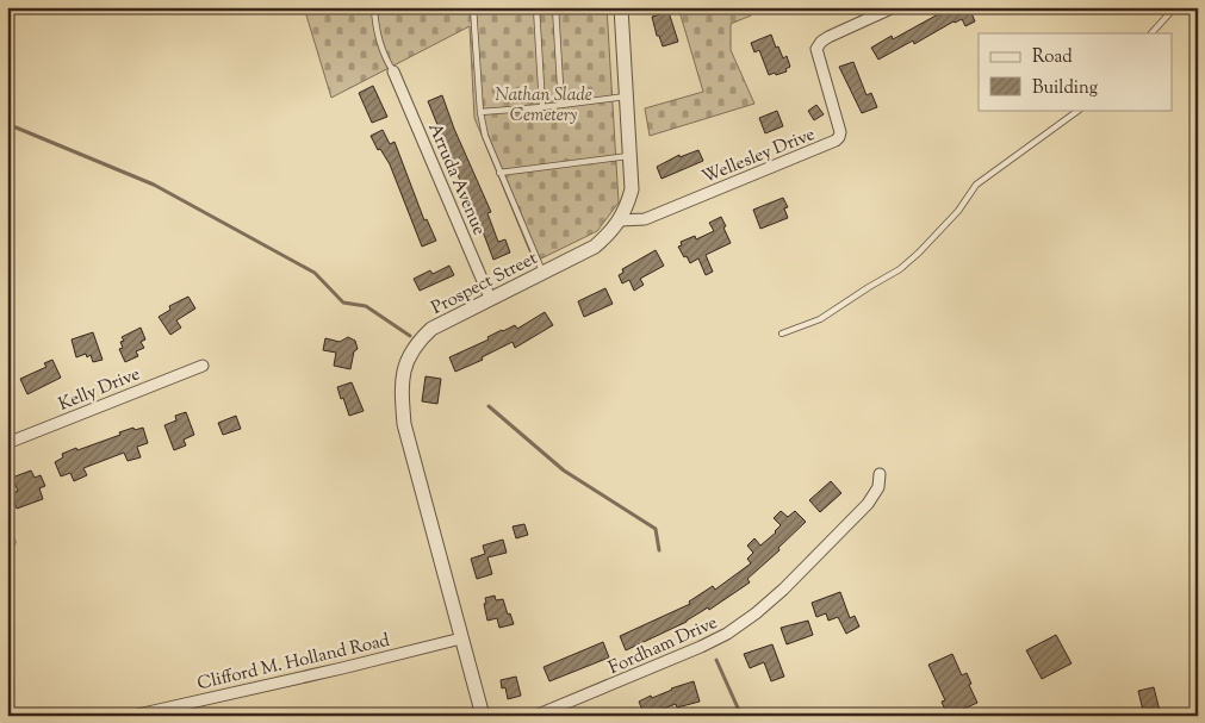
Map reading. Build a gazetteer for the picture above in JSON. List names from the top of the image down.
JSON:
{
  "streets": {
    "street": [
      "Wellesley Drive",
      "Arruda Avenue",
      "Prospect Street",
      "Kelly Drive",
      "Fordham Drive",
      "Clifford M. Holland Road"
    ]
  },
  "crossings": [
    ["Wellesley Drive", "Prospect Street"],
    ["Arruda Avenue", "Prospect Street"],
    ["Prospect Street", "Clifford M. Holland Road"]
  ],
  "parks": ["Nathan Slade Cemetery"],
  "legend": ["Road", "Building"]
}
